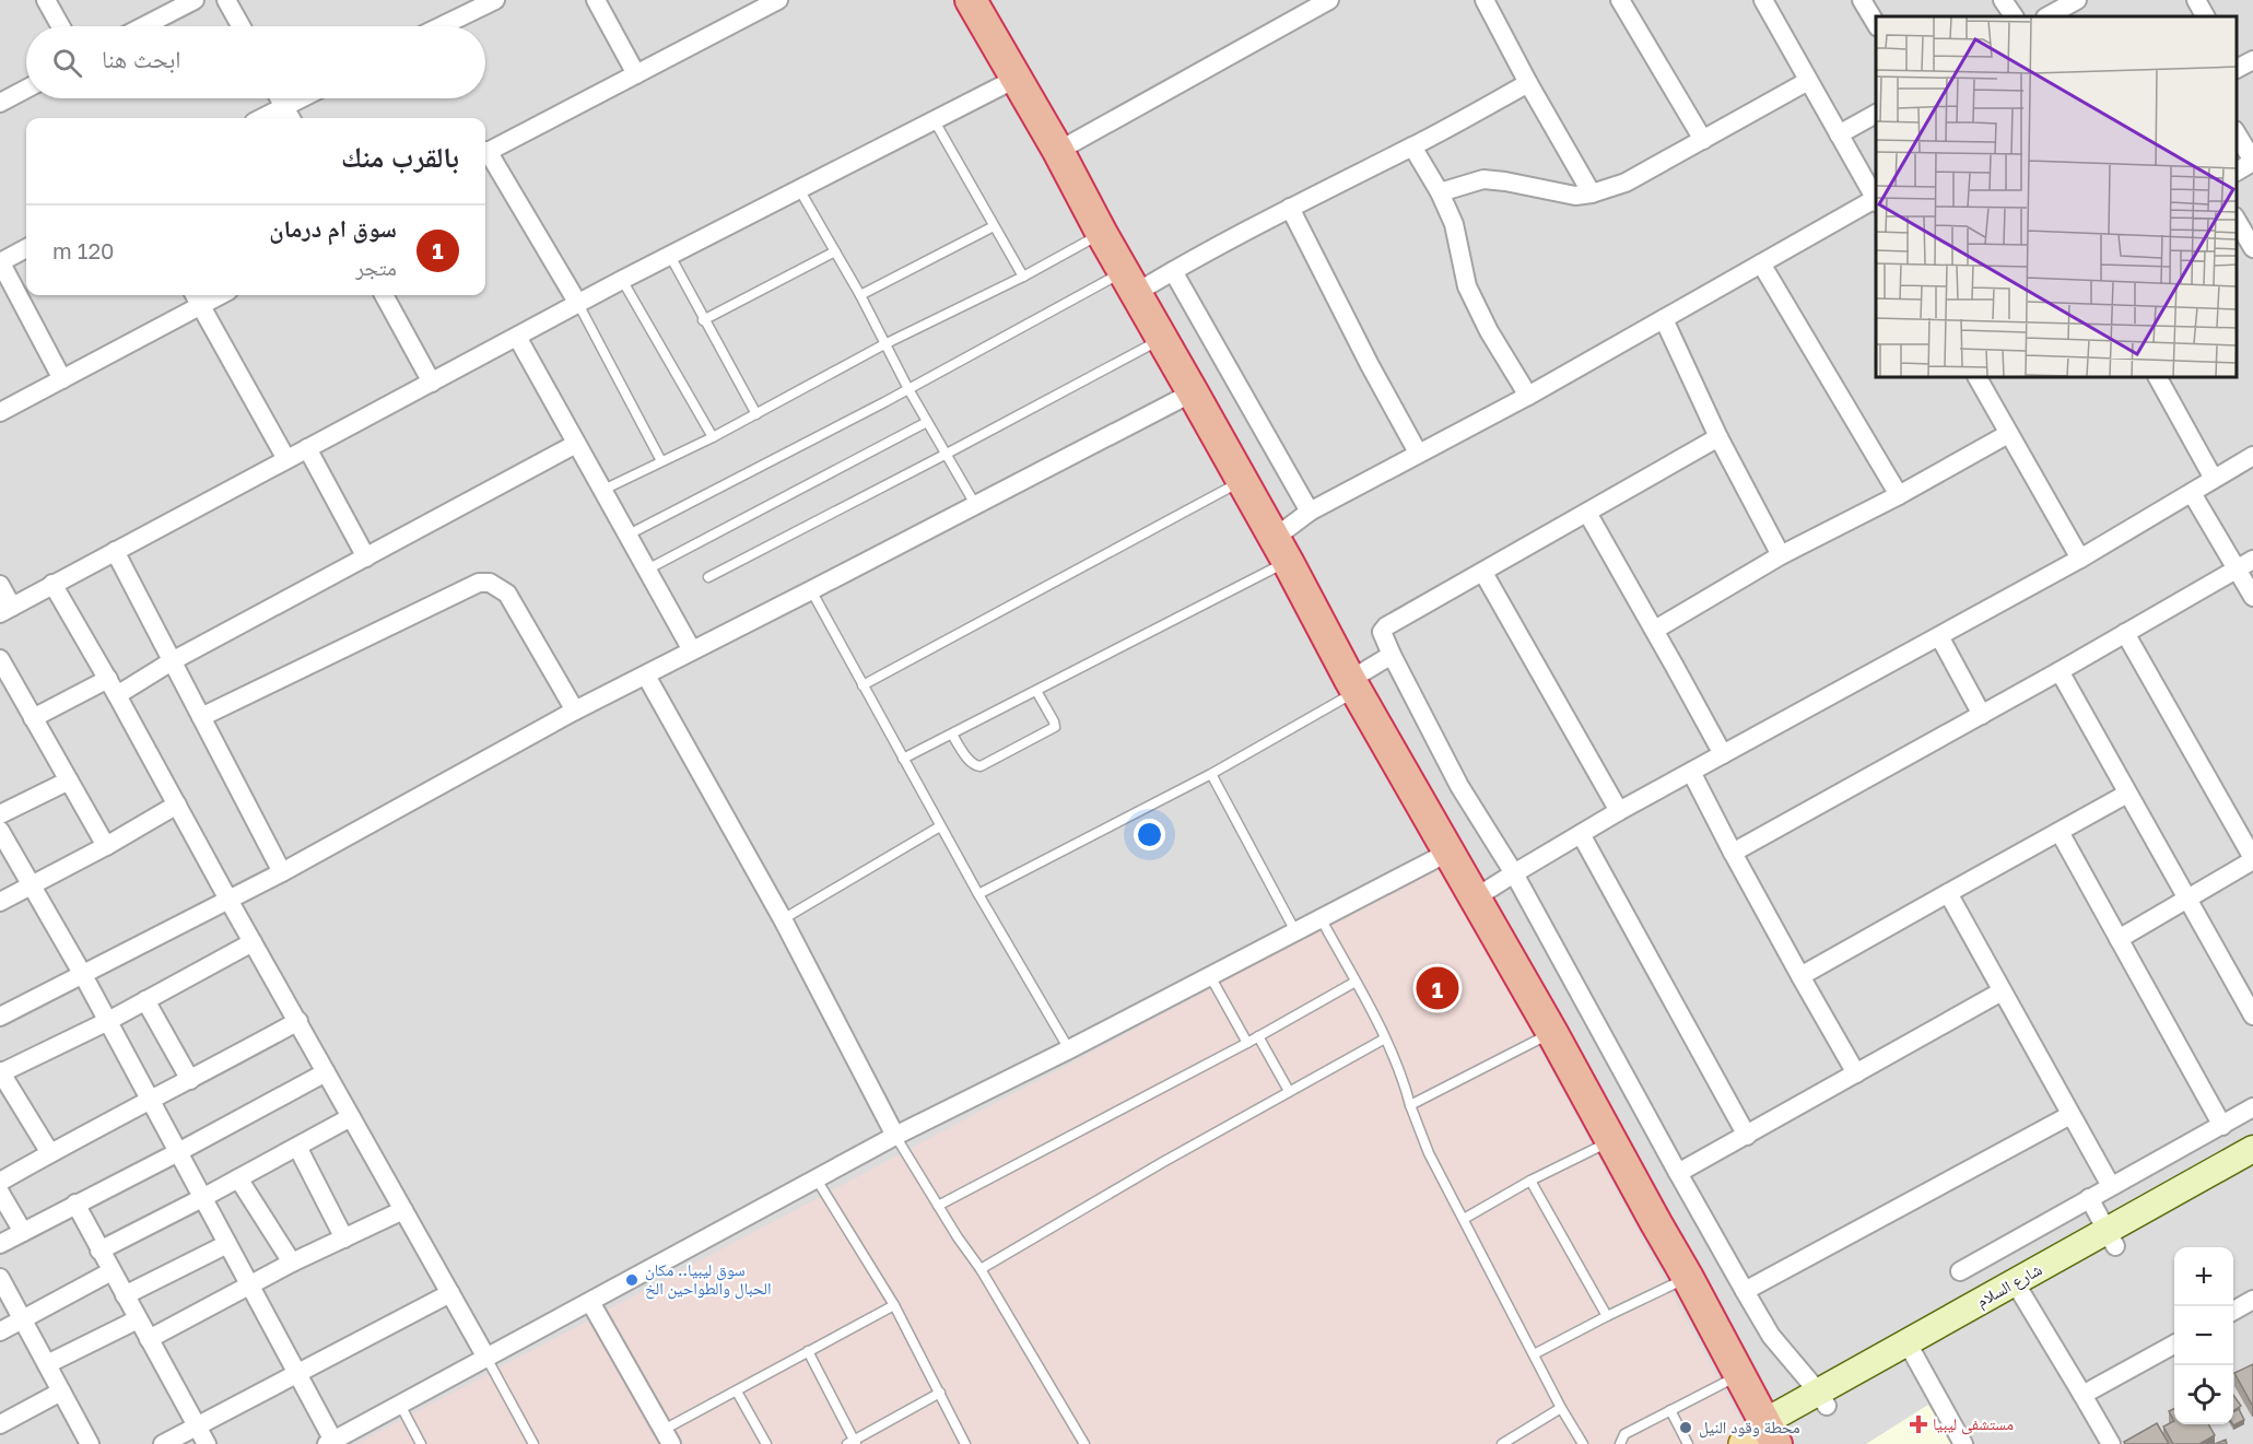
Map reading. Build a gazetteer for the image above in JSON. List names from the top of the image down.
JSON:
{
  "streets": {
    "main road": ["شارع السلام"]
  },
  "places": {
    "other": ["سوق ليبيا.. مكان الحبال والطواحين الخ", "محطة وقود النيل"],
    "health": ["مستشفى ليبيا"]
  },
  "page": {
    "search": "ابحث هنا",
    "heading": "بالقرب منك",
    "list": [
      {
        "mark": "1",
        "name": "سوق ام درمان",
        "note": "متجر",
        "value": "120 m"
      }
    ],
    "pins": "1",
    "map_buttons": ["+", "−"]
  }
}
